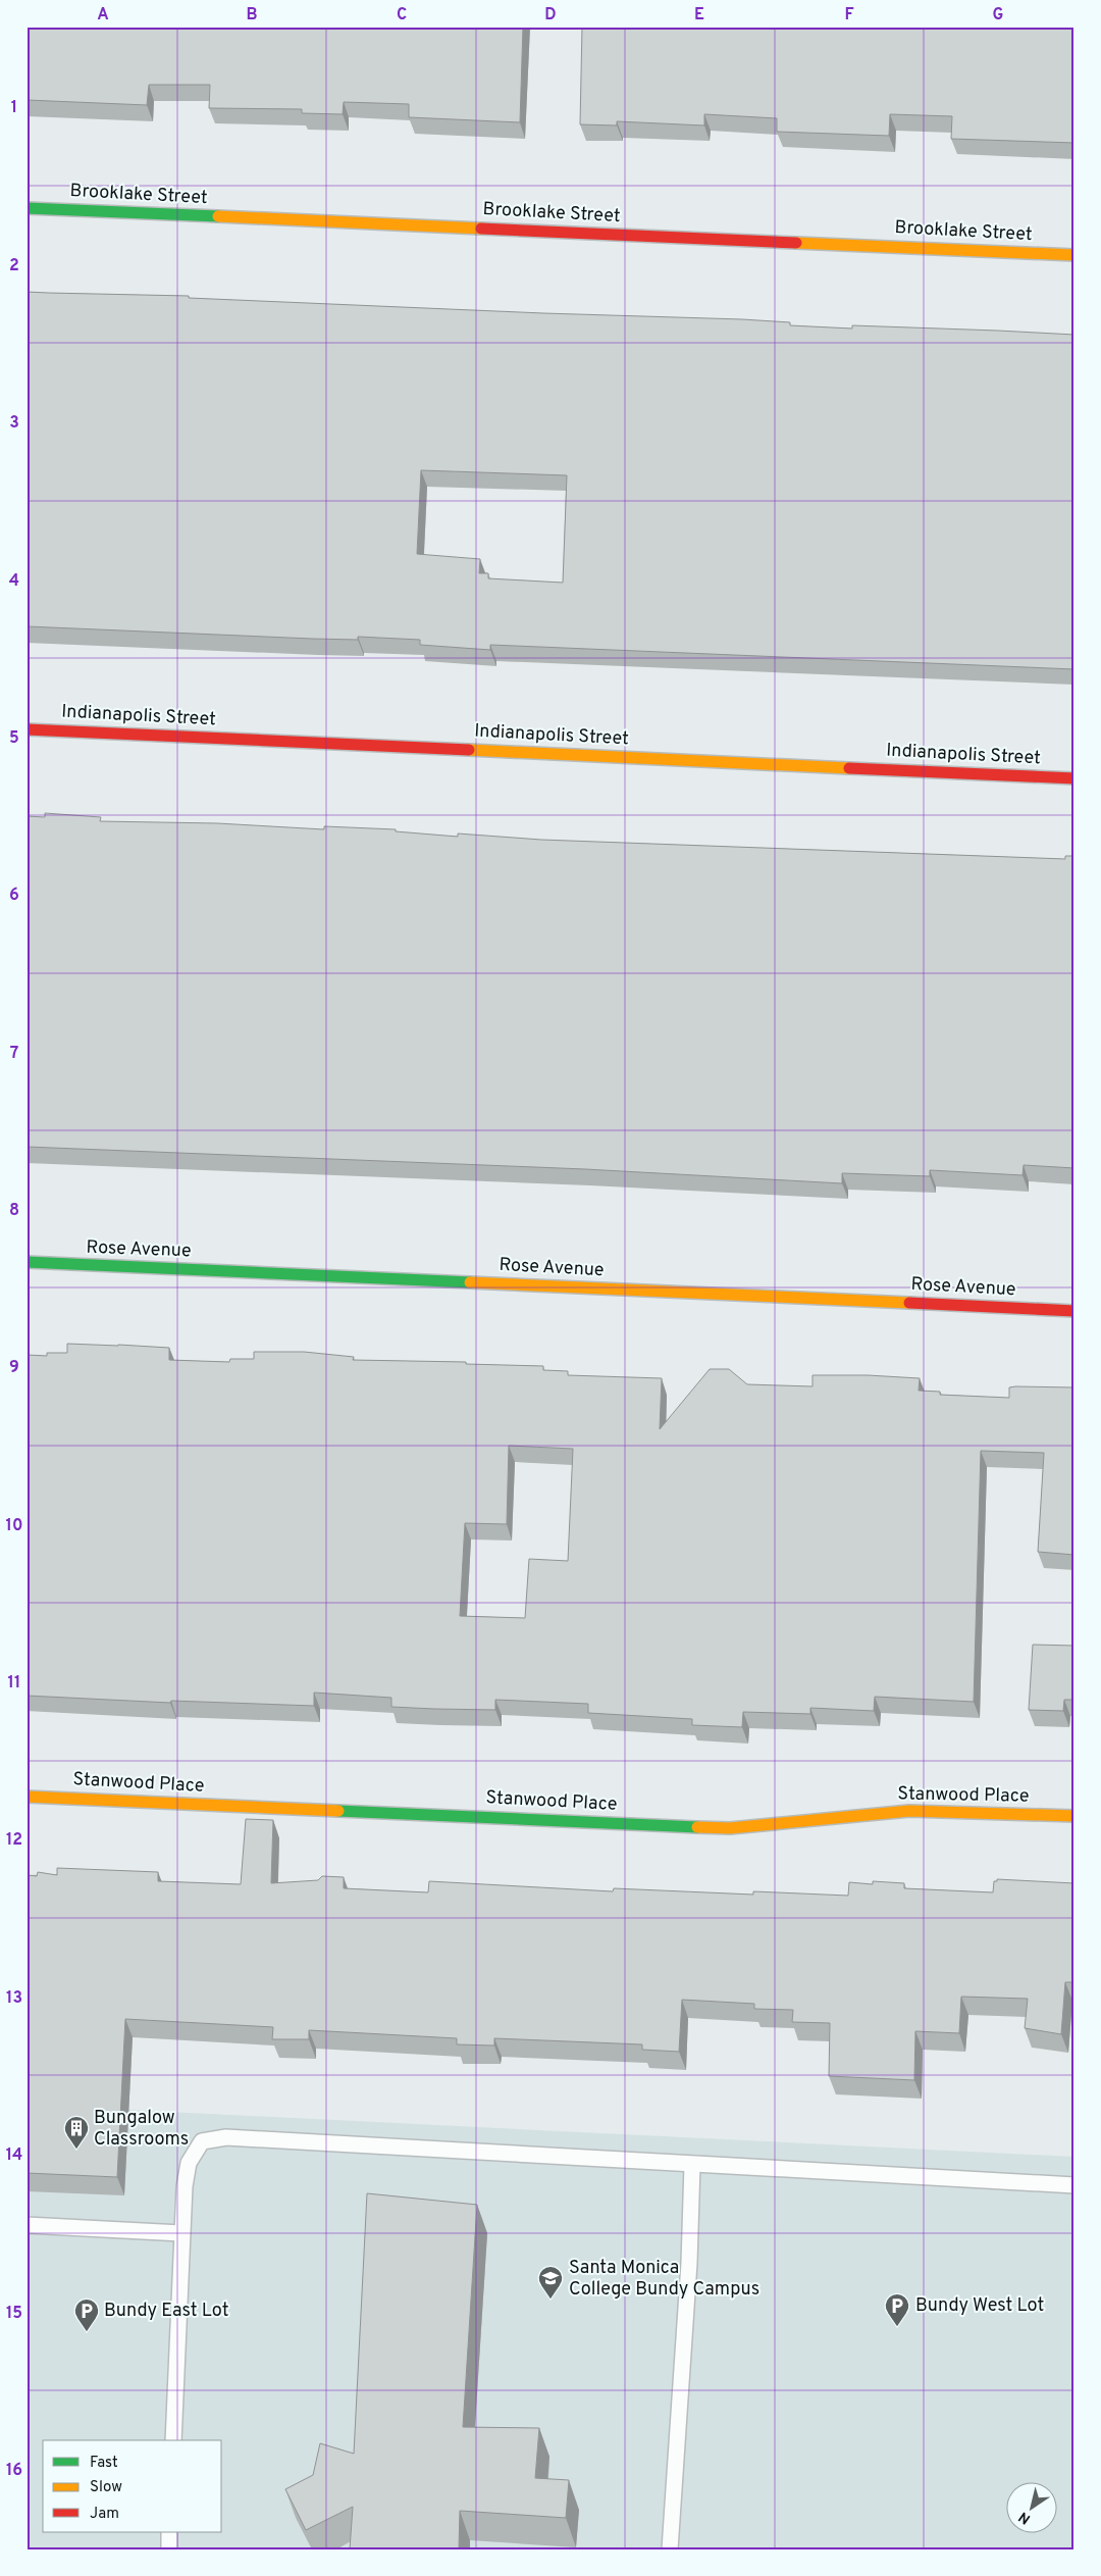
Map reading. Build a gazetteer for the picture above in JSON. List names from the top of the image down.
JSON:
{
  "streets": {
    "street": [
      "Brooklake Street",
      "Indianapolis Street",
      "Rose Avenue",
      "Stanwood Place"
    ]
  },
  "places": {
    "building": ["Bungalow Classrooms"],
    "school or university": ["Santa Monica College Bundy Campus"],
    "parking": ["Bundy West Lot", "Bundy East Lot"]
  },
  "legend": ["Fast", "Slow", "Jam"],
  "north": "bottom left",
  "grid": {
    "columns": [
      "A",
      "B",
      "C",
      "D",
      "E",
      "F",
      "G"
    ],
    "rows": [
      "1",
      "2",
      "3",
      "4",
      "5",
      "6",
      "7",
      "8",
      "9",
      "10",
      "11",
      "12",
      "13",
      "14",
      "15",
      "16"
    ]
  }
}
